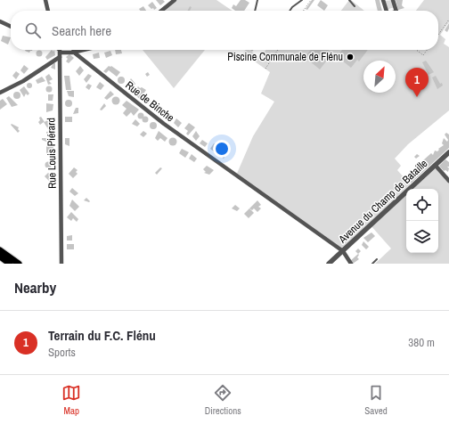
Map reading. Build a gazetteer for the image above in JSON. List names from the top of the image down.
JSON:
{
  "streets": {
    "street": ["Rue de Binche", "Rue Louis Piérard", "Avenue du Champ de Bataille"]
  },
  "crossings": [
    ["Rue de Binche", "Avenue du Champ de Bataille"]
  ],
  "places": ["Piscine Communale de Flénu"],
  "north": "top right",
  "page": {
    "search": "Search here",
    "pins": "1",
    "heading": "Nearby",
    "list": [
      {
        "mark": "1",
        "name": "Terrain du F.C. Flénu",
        "note": "Sports",
        "value": "380 m"
      }
    ],
    "nav": ["Map", "Directions", "Saved"]
  }
}
